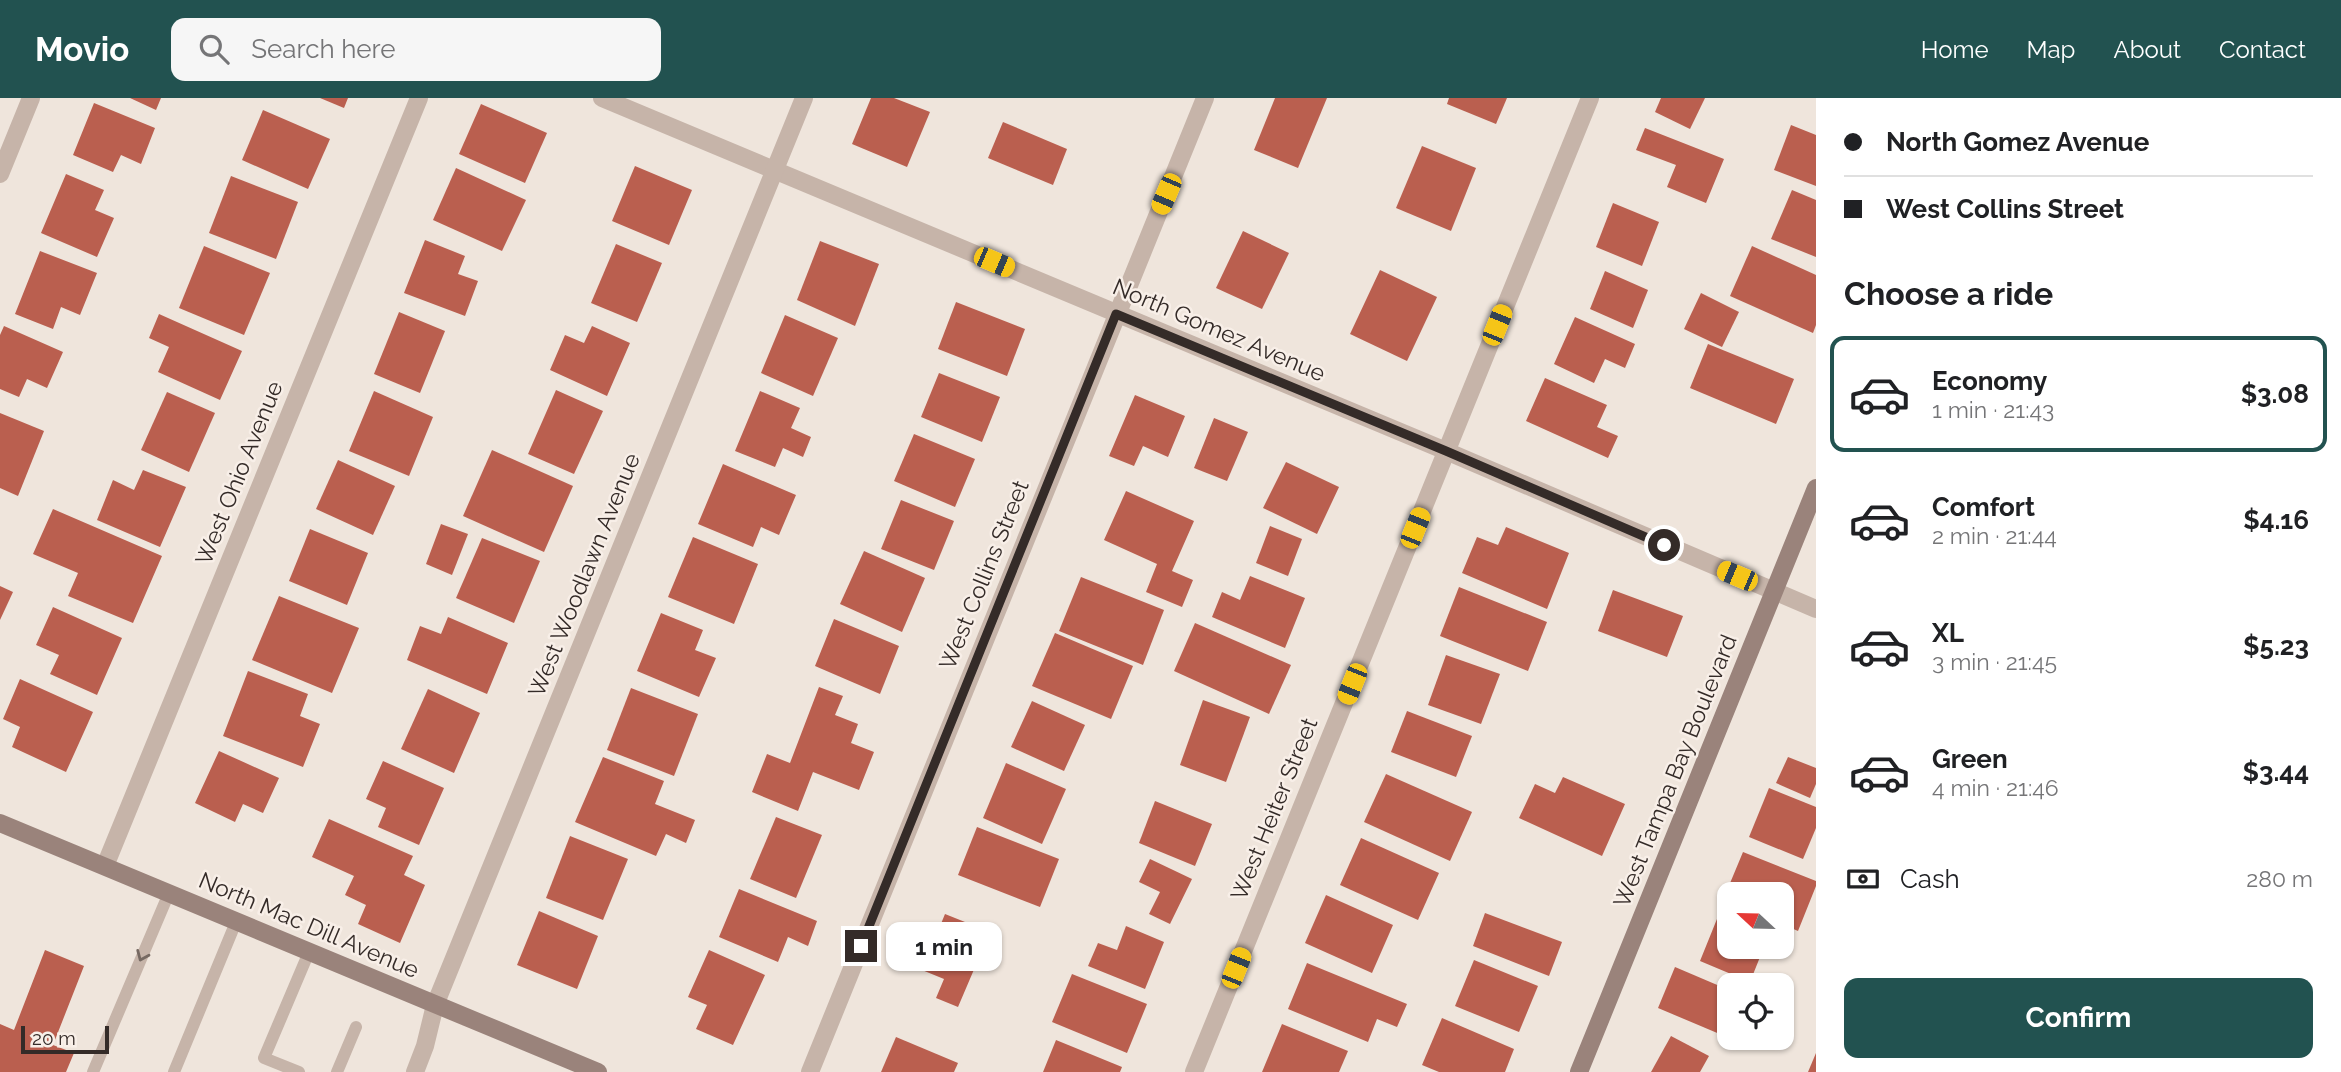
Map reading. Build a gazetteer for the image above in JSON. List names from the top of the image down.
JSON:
{
  "streets": {
    "street": [
      "North Gomez Avenue",
      "West Ohio Avenue",
      "West Woodlawn Avenue",
      "West Collins Street",
      "West Tampa Bay Boulevard",
      "West Heiter Street",
      "North Mac Dill Avenue"
    ]
  },
  "crossings": [
    ["North Gomez Avenue", "West Woodlawn Avenue"],
    ["North Gomez Avenue", "West Collins Street"],
    ["North Gomez Avenue", "West Tampa Bay Boulevard"],
    ["North Gomez Avenue", "West Heiter Street"],
    ["West Ohio Avenue", "North Mac Dill Avenue"],
    ["West Woodlawn Avenue", "North Mac Dill Avenue"]
  ],
  "scale_bar": "20 m",
  "north": "left",
  "page": {
    "header": "Movio",
    "search": "Search here",
    "nav": [
      "Home",
      "Map",
      "About",
      "Contact"
    ],
    "banner": ["North Gomez Avenue", "West Collins Street"],
    "heading": "Choose a ride",
    "list": [
      {
        "name": "Economy",
        "note": "1 min · 21:43",
        "value": "$3.08"
      },
      {
        "name": "Comfort",
        "note": "2 min · 21:44",
        "value": "$4.16"
      },
      {
        "name": "XL",
        "note": "3 min · 21:45",
        "value": "$5.23"
      },
      {
        "name": "Green",
        "note": "4 min · 21:46",
        "value": "$3.44"
      }
    ],
    "pay": ["Cash", "280 m"],
    "bubble": "1 min",
    "buttons": "Confirm",
    "scale": "20 m"
  }
}
